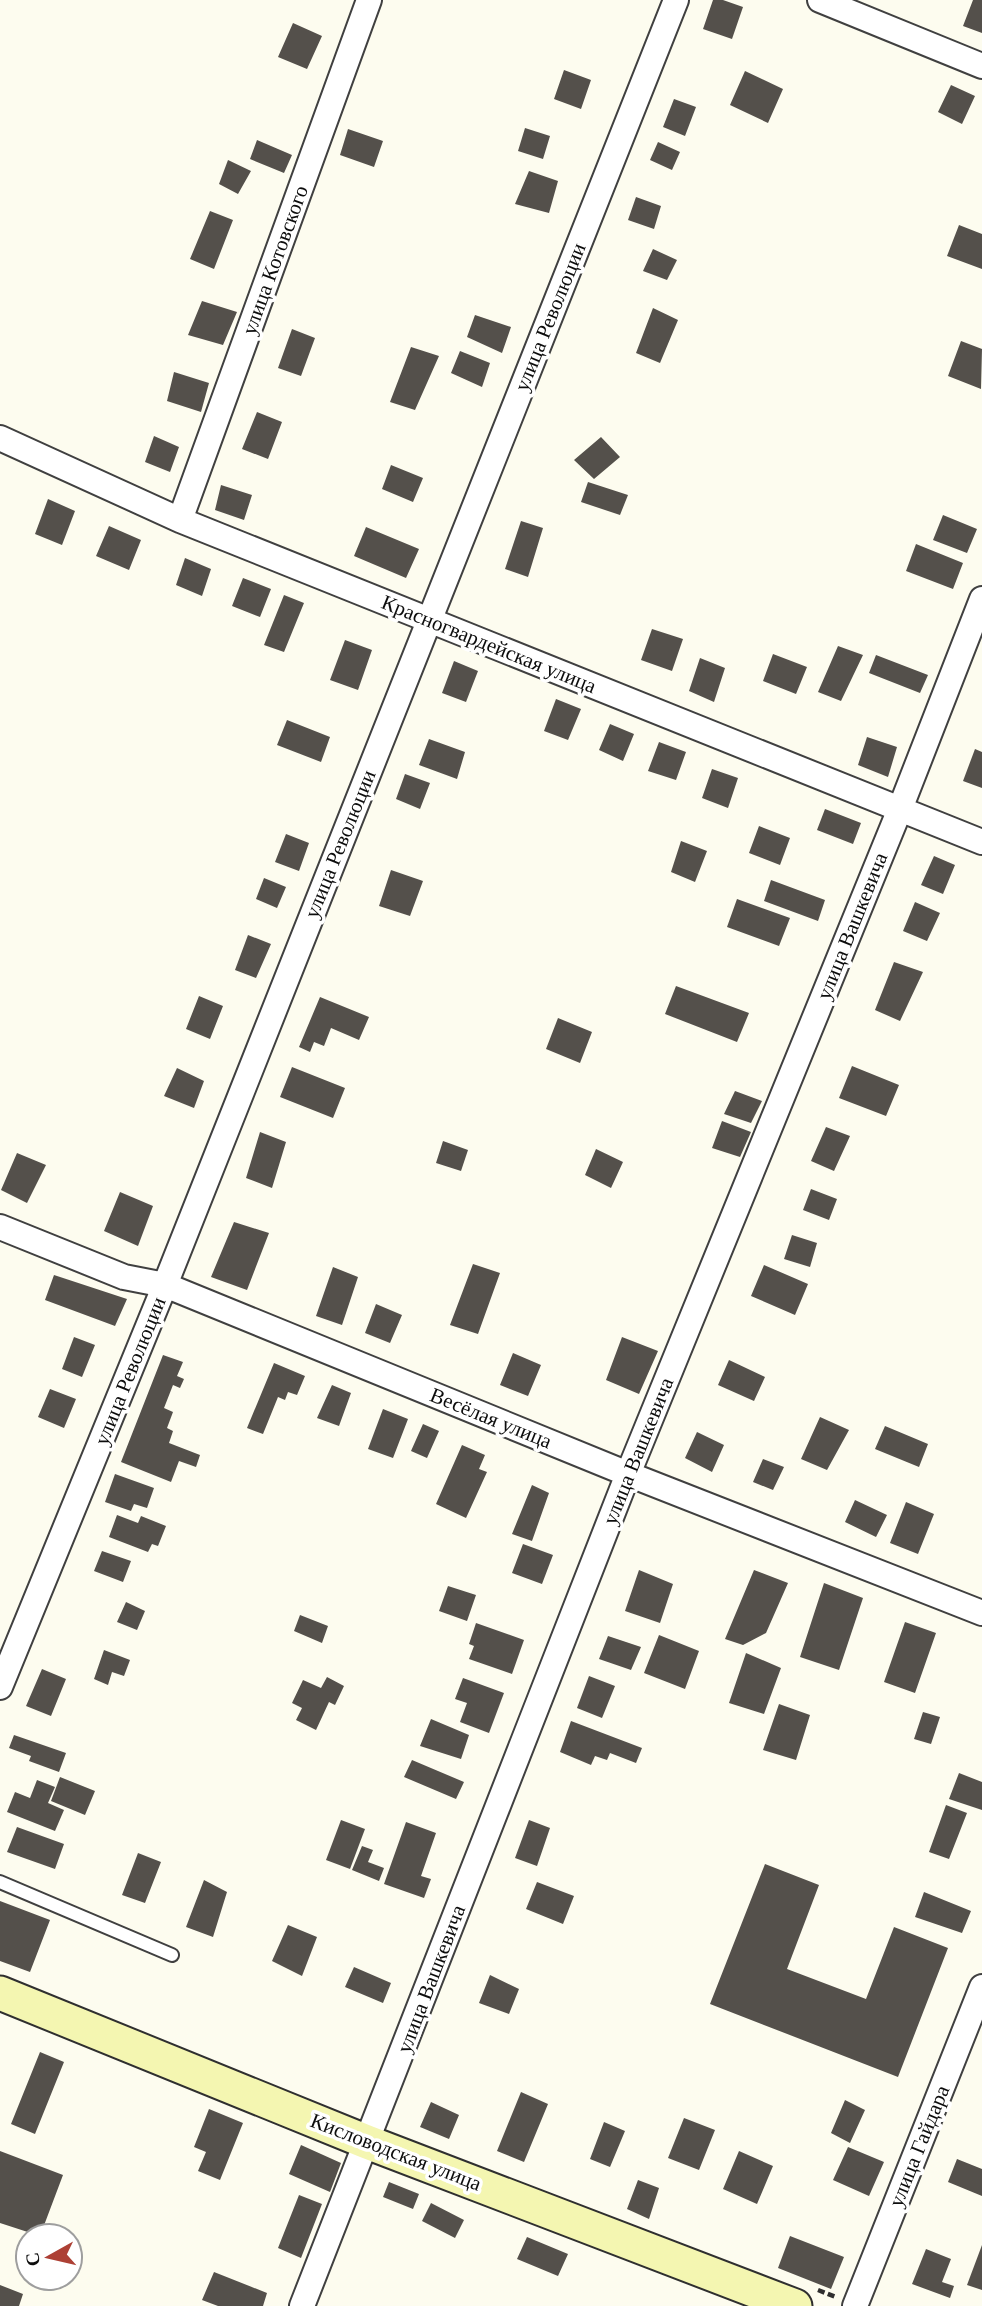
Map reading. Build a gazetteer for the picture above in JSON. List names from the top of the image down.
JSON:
{
  "streets": {
    "main road": ["Кисловодская улица"],
    "street": [
      "улица Котовского",
      "улица Революции",
      "Красногвардейская улица",
      "улица Вашкевича",
      "Весёлая улица",
      "улица Гайдара"
    ]
  },
  "crossings": [
    ["улица Котовского", "Красногвардейская улица"],
    ["улица Революции", "Красногвардейская улица"],
    ["улица Революции", "Весёлая улица"],
    ["Красногвардейская улица", "улица Вашкевича"],
    ["улица Вашкевича", "Весёлая улица"],
    ["улица Вашкевича", "Кисловодская улица"]
  ],
  "north": "left"
}
